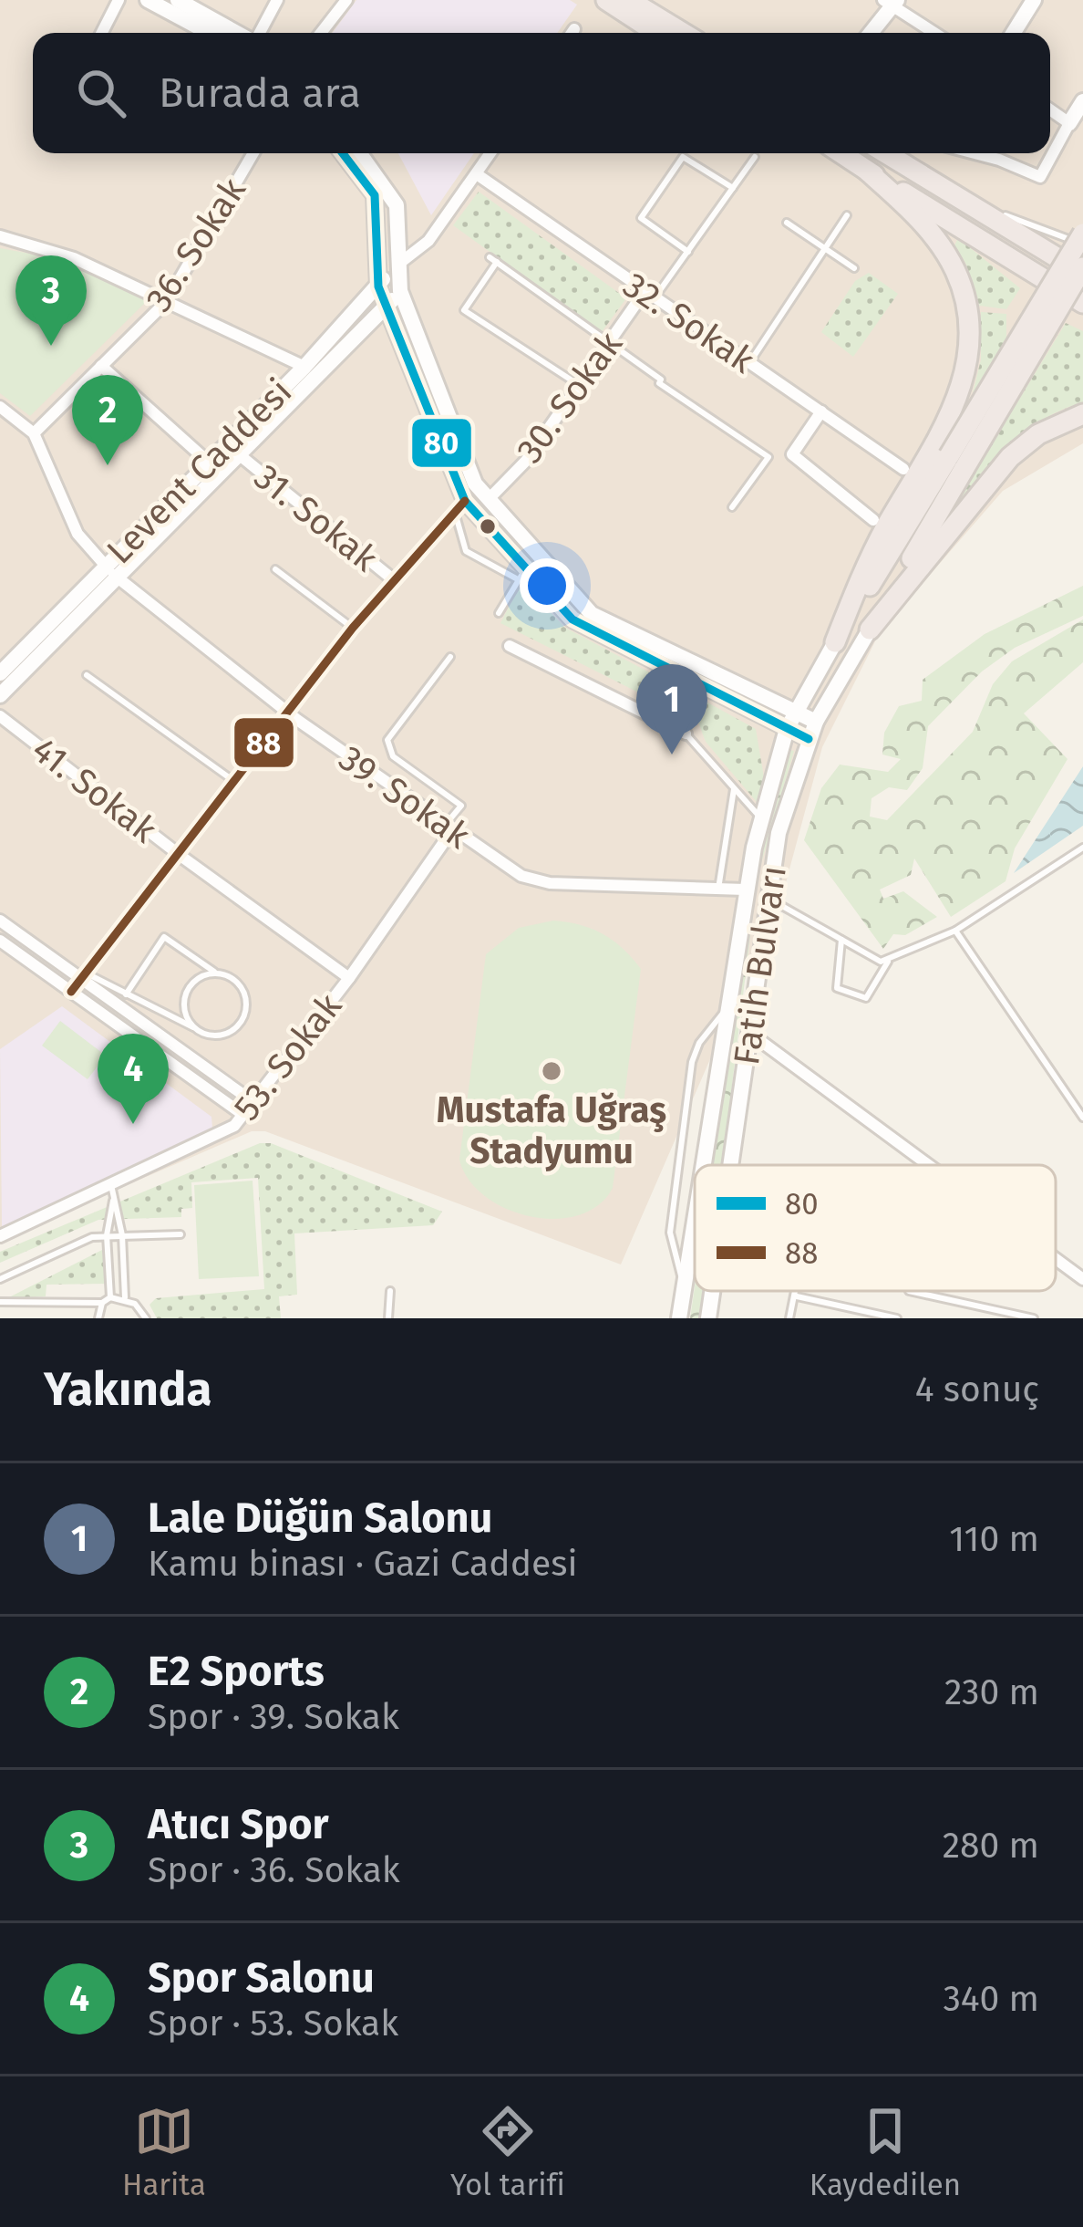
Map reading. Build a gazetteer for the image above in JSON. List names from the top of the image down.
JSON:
{
  "streets": {
    "street": [
      "36. Sokak",
      "32. Sokak",
      "30. Sokak",
      "Levent Caddesi",
      "31. Sokak",
      "41. Sokak",
      "39. Sokak",
      "Fatih Bulvarı",
      "53. Sokak"
    ]
  },
  "crossings": [
    ["36. Sokak", "39. Sokak"],
    ["32. Sokak", "30. Sokak"],
    ["Levent Caddesi", "31. Sokak"],
    ["Levent Caddesi", "39. Sokak"],
    ["41. Sokak", "53. Sokak"],
    ["39. Sokak", "Fatih Bulvarı"],
    ["39. Sokak", "53. Sokak"]
  ],
  "places": ["Mustafa Uğraş Stadyumu"],
  "lines": ["transit line 80", "transit line 88"],
  "legend": ["80", "88"],
  "page": {
    "search": "Burada ara",
    "pins": [
      "3",
      "2",
      "1",
      "4"
    ],
    "heading": ["Yakında", "4 sonuç"],
    "list": [
      {
        "mark": "1",
        "name": "Lale Düğün Salonu",
        "note": "Kamu binası · Gazi Caddesi",
        "value": "110 m"
      },
      {
        "mark": "2",
        "name": "E2 Sports",
        "note": "Spor · 39. Sokak",
        "value": "230 m"
      },
      {
        "mark": "3",
        "name": "Atıcı Spor",
        "note": "Spor · 36. Sokak",
        "value": "280 m"
      },
      {
        "mark": "4",
        "name": "Spor Salonu",
        "note": "Spor · 53. Sokak",
        "value": "340 m"
      }
    ],
    "nav": ["Harita", "Yol tarifi", "Kaydedilen"]
  }
}
